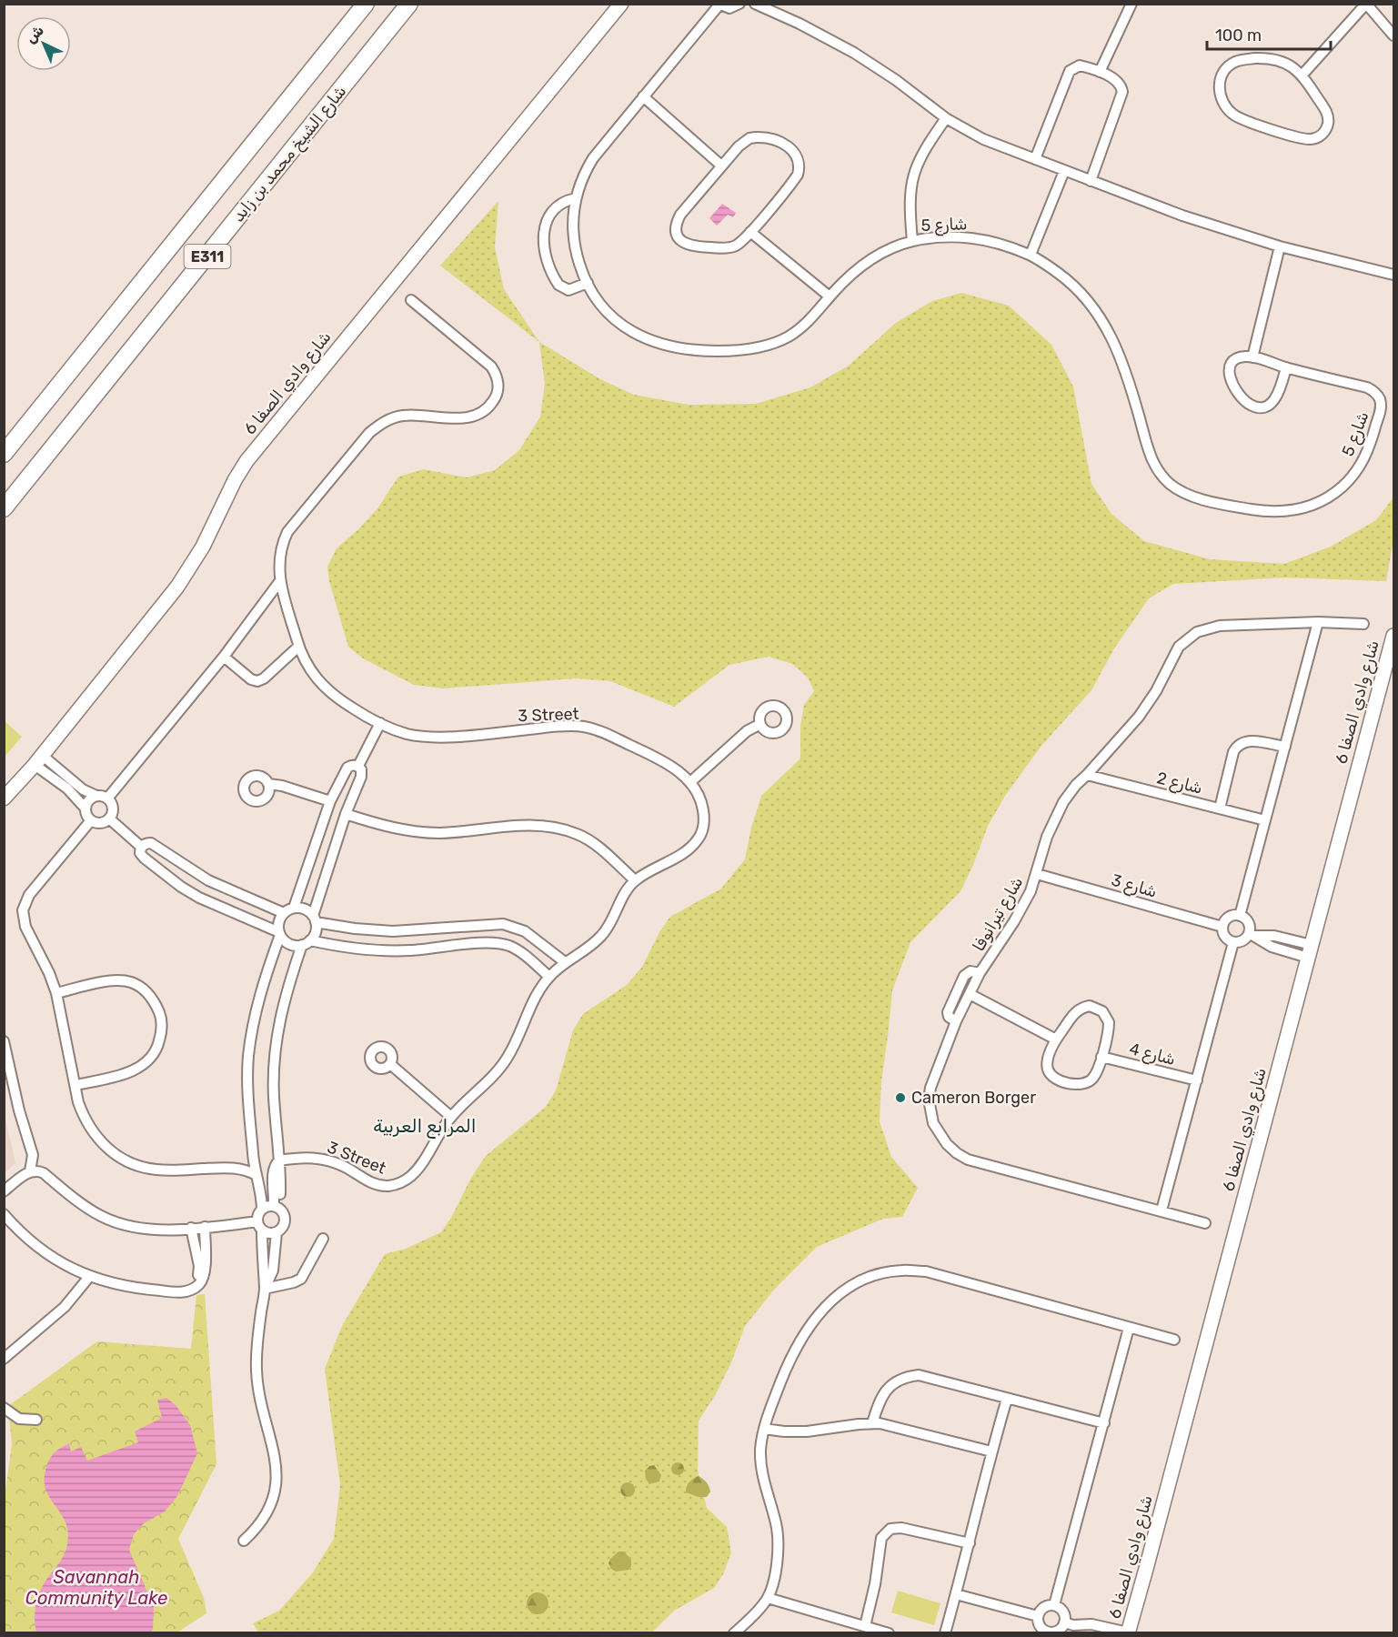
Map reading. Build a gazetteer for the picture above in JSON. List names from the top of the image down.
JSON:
{
  "streets": {
    "highway": ["شارع الشيخ محمد بن زايد", "E311"],
    "main road": ["شارع وادي الصفا 6"],
    "street": [
      "شارع 5",
      "3 Street",
      "شارع 2",
      "شارع 3",
      "شارع تيرانوفا",
      "شارع 4"
    ]
  },
  "crossings": [
    ["شارع 2", "شارع تيرانوفا"],
    ["شارع 3", "شارع تيرانوفا"]
  ],
  "districts": ["المرابع العربية"],
  "water": ["Savannah Community Lake"],
  "places": ["Cameron Borger"],
  "scale_bar": "100 m",
  "north": "top left"
}
